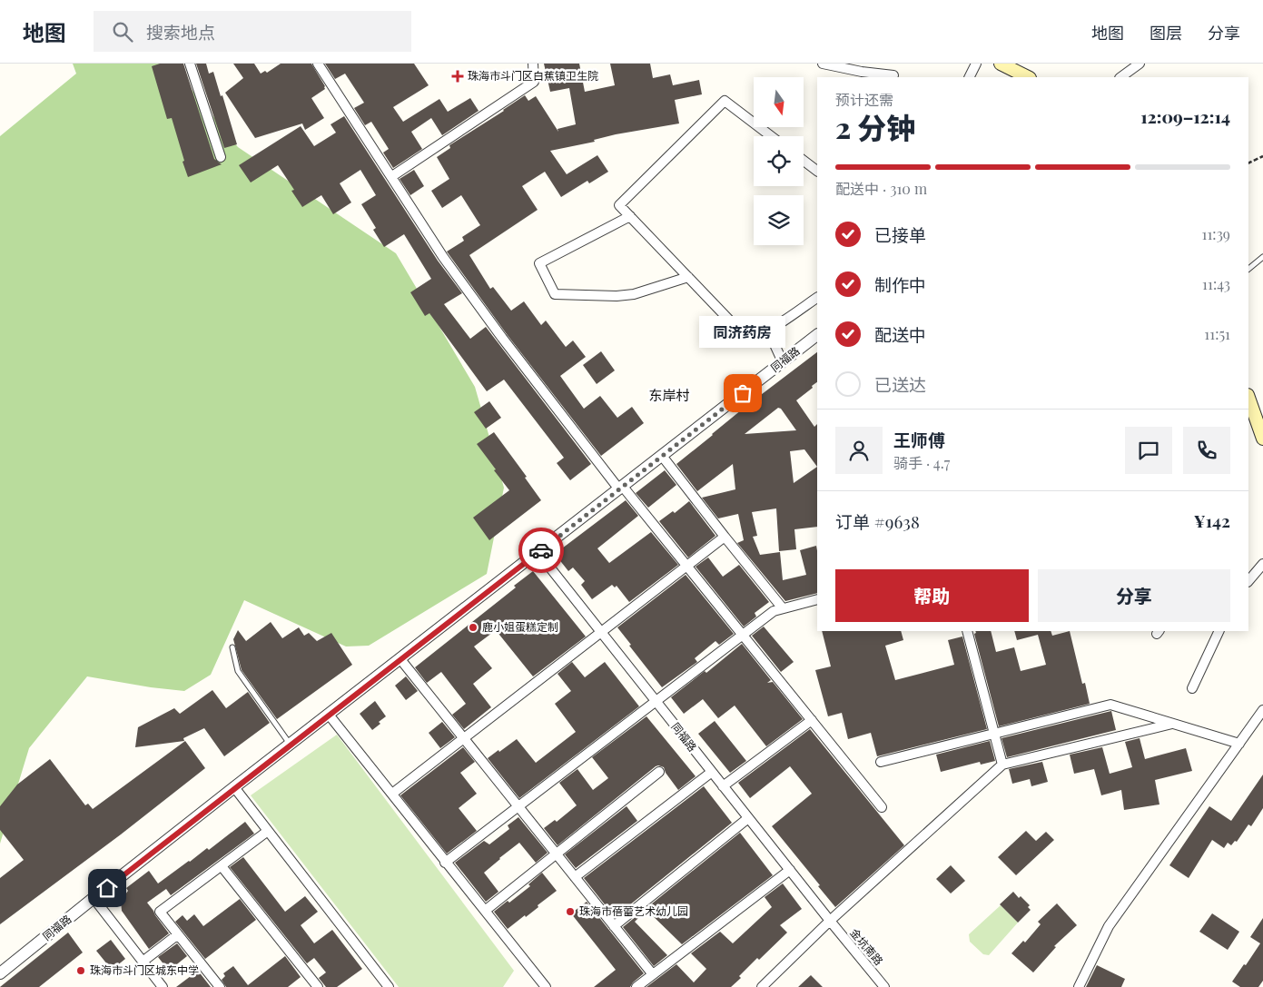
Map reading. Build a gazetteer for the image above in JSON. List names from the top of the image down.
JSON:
{
  "streets": {
    "street": ["同福路", "金坑南路"]
  },
  "crossings": [
    ["同福路", "金坑南路"]
  ],
  "districts": ["东岸村"],
  "places": {
    "health": ["珠海市斗门区白蕉镇卫生院"],
    "other": [
      "同济药房",
      "鹿小姐蛋糕定制",
      "珠海市蓓蕾艺术幼儿园",
      "珠海市斗门区城东中学"
    ]
  },
  "north": "bottom",
  "page": {
    "header": "地图",
    "search": "搜索地点",
    "nav": ["地图", "图层", "分享"],
    "heading": ["2 分钟", "预计还需", "12:09–12:14"],
    "panel": [
      "王师傅",
      "骑手 · 4.7",
      "订单 #9638",
      "¥142"
    ],
    "bar": "配送中 · 310 m",
    "list": [
      ["已接单", "11:39"],
      ["制作中", "11:43"],
      ["配送中", "11:51"],
      "已送达"
    ],
    "bubble": "同济药房",
    "buttons": ["帮助", "分享"]
  }
}
